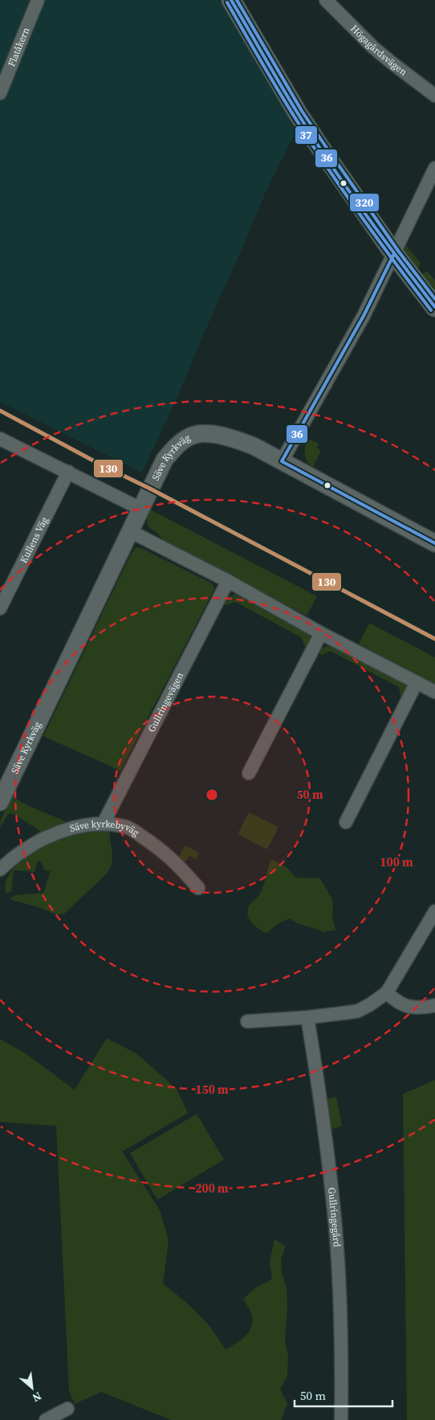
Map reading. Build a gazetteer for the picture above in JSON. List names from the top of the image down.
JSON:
{
  "streets": {
    "street": [
      "Flatåkern",
      "Högagårdsvägen",
      "Säve Kyrkväg",
      "Kullens Väg",
      "Gullringevägen",
      "Säve kyrkebyväg",
      "Gullringegård"
    ]
  },
  "crossings": [
    ["Gullringevägen", "Säve kyrkebyväg"]
  ],
  "lines": [
    "transit line 36",
    "transit line 320",
    "transit line 37",
    "transit line 130"
  ],
  "scale_bar": "50 m",
  "north": "bottom right",
  "rings": [
    "50 m",
    "100 m",
    "150 m",
    "200 m"
  ]
}
